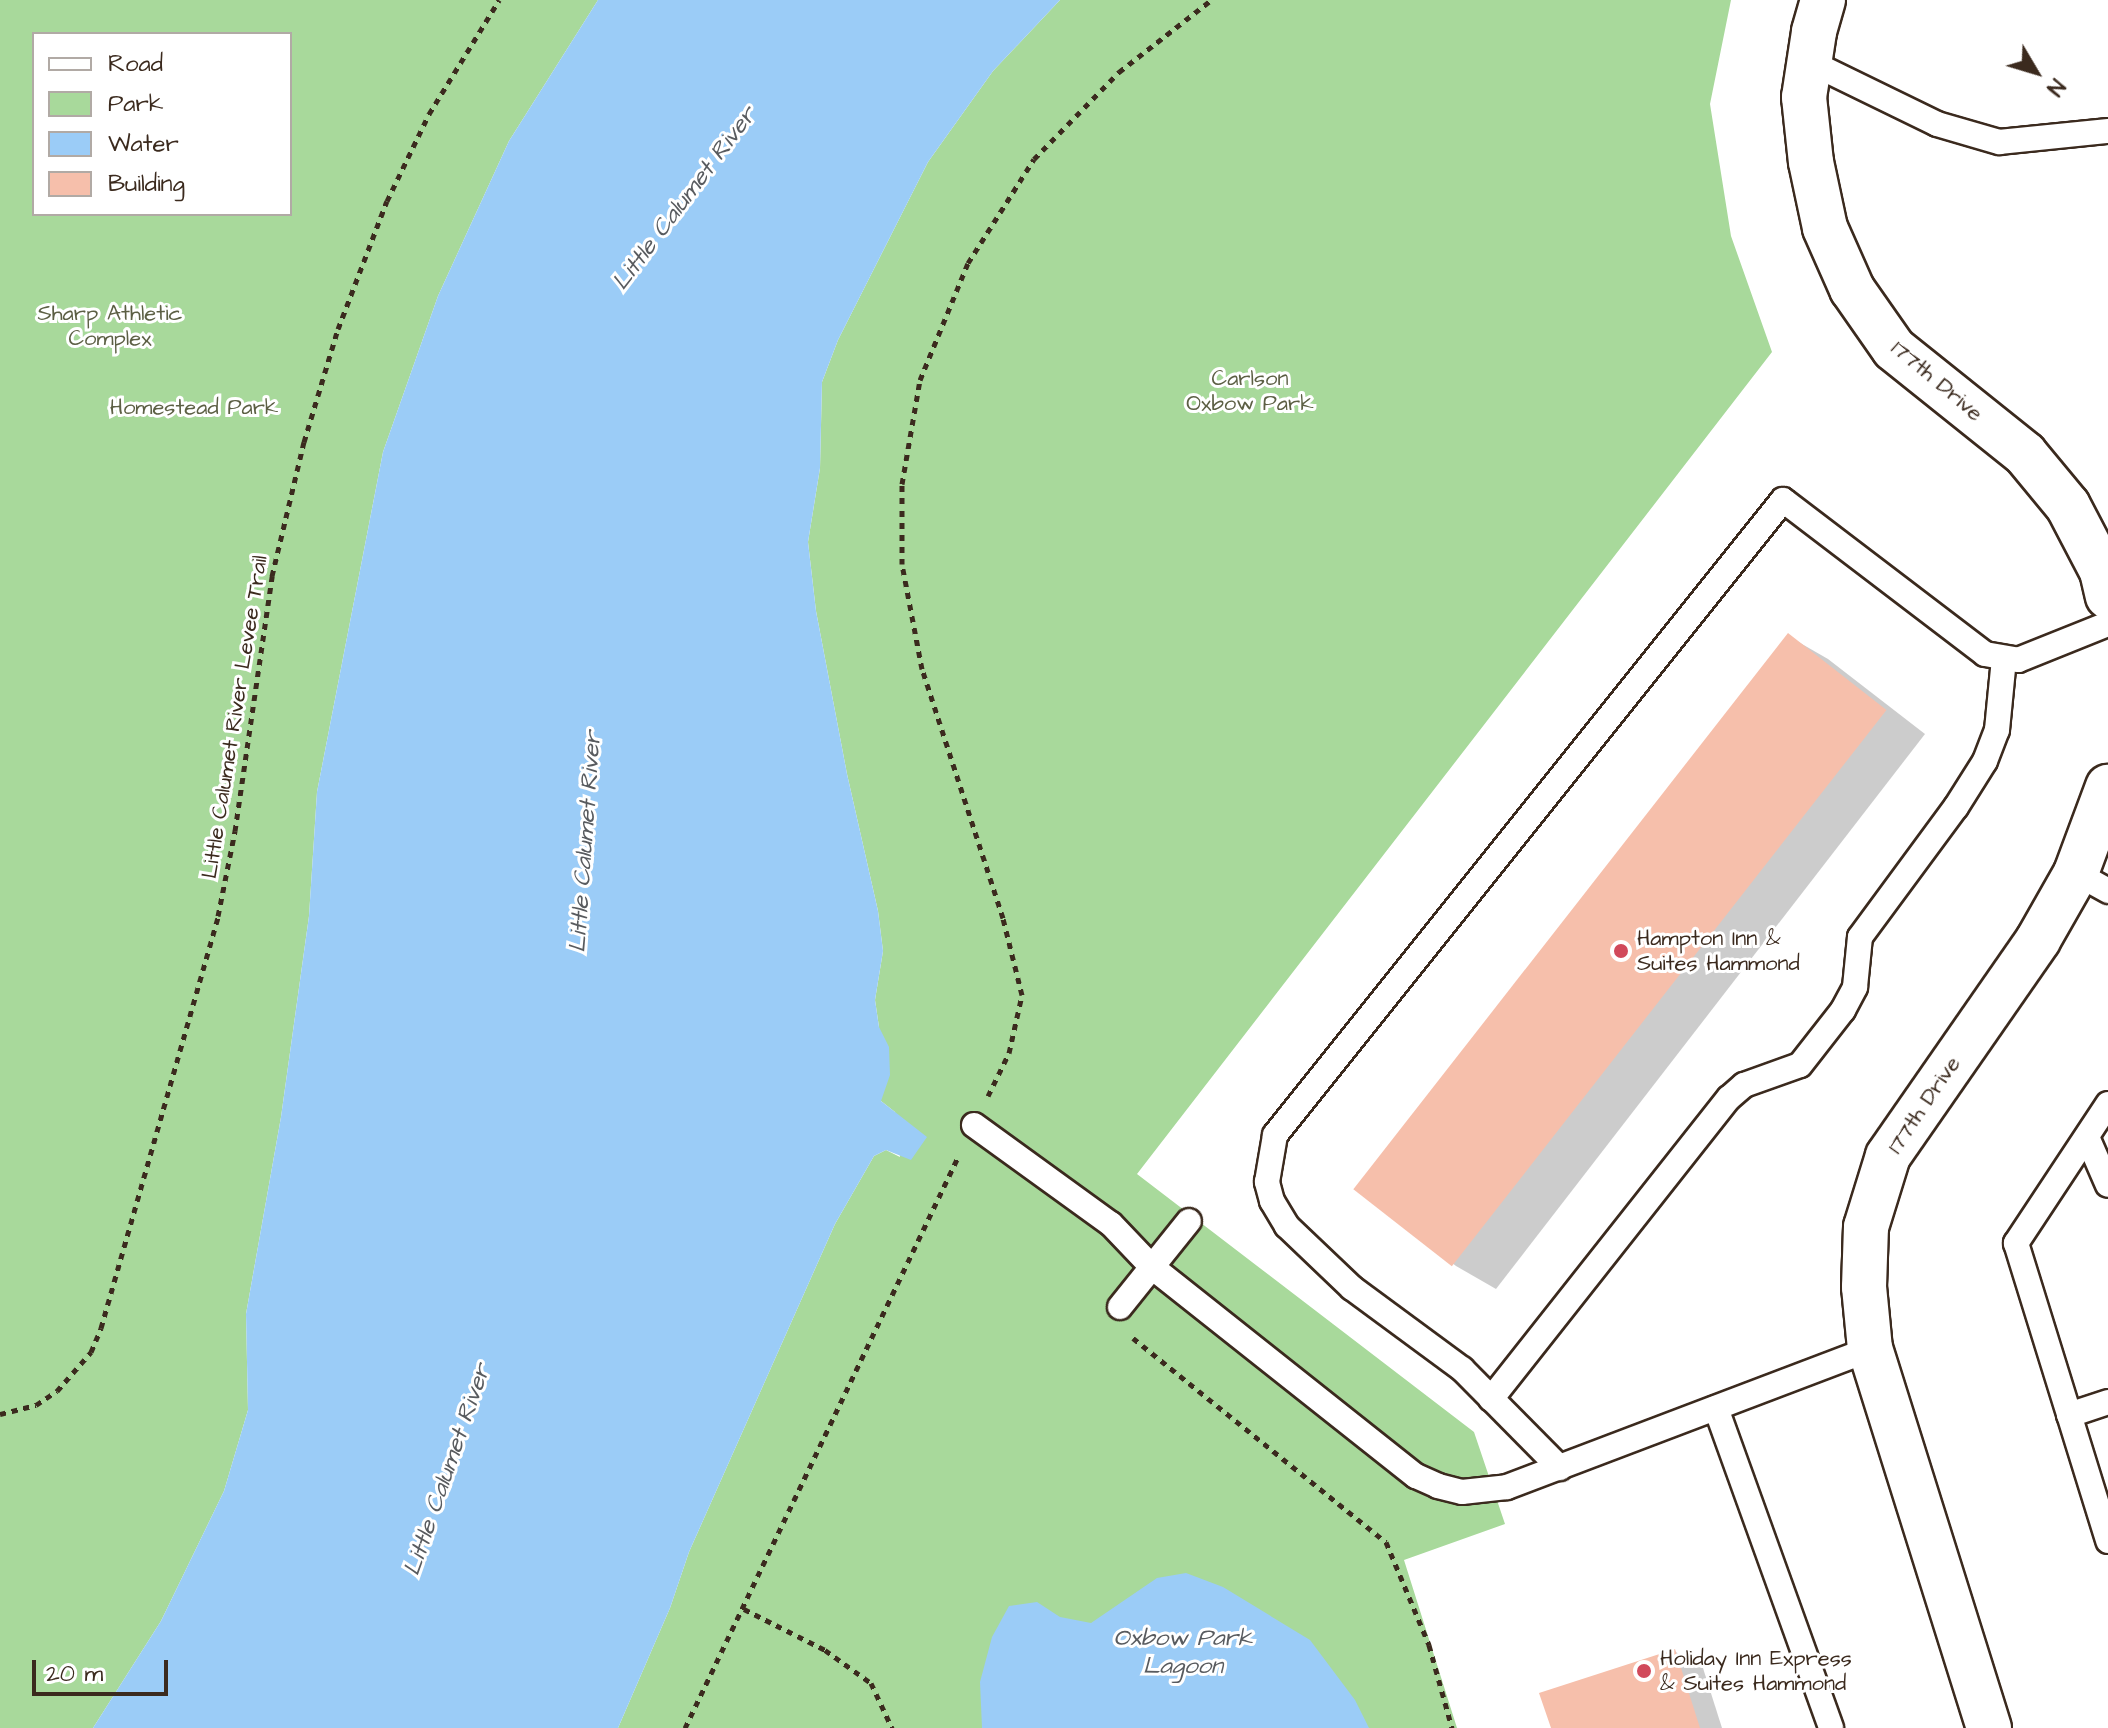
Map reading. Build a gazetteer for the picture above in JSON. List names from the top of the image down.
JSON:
{
  "streets": {
    "street": ["177th Drive"],
    "path": ["Little Calumet River Levee Trail"]
  },
  "water": ["Little Calumet River", "Oxbow Park Lagoon"],
  "parks": ["Sharp Athletic Complex", "Carlson Oxbow Park", "Homestead Park"],
  "places": ["Hampton Inn & Suites Hammond", "Holiday Inn Express & Suites Hammond"],
  "legend": [
    "Road",
    "Park",
    "Water",
    "Building"
  ],
  "scale_bar": "20 m",
  "north": "bottom right"
}
